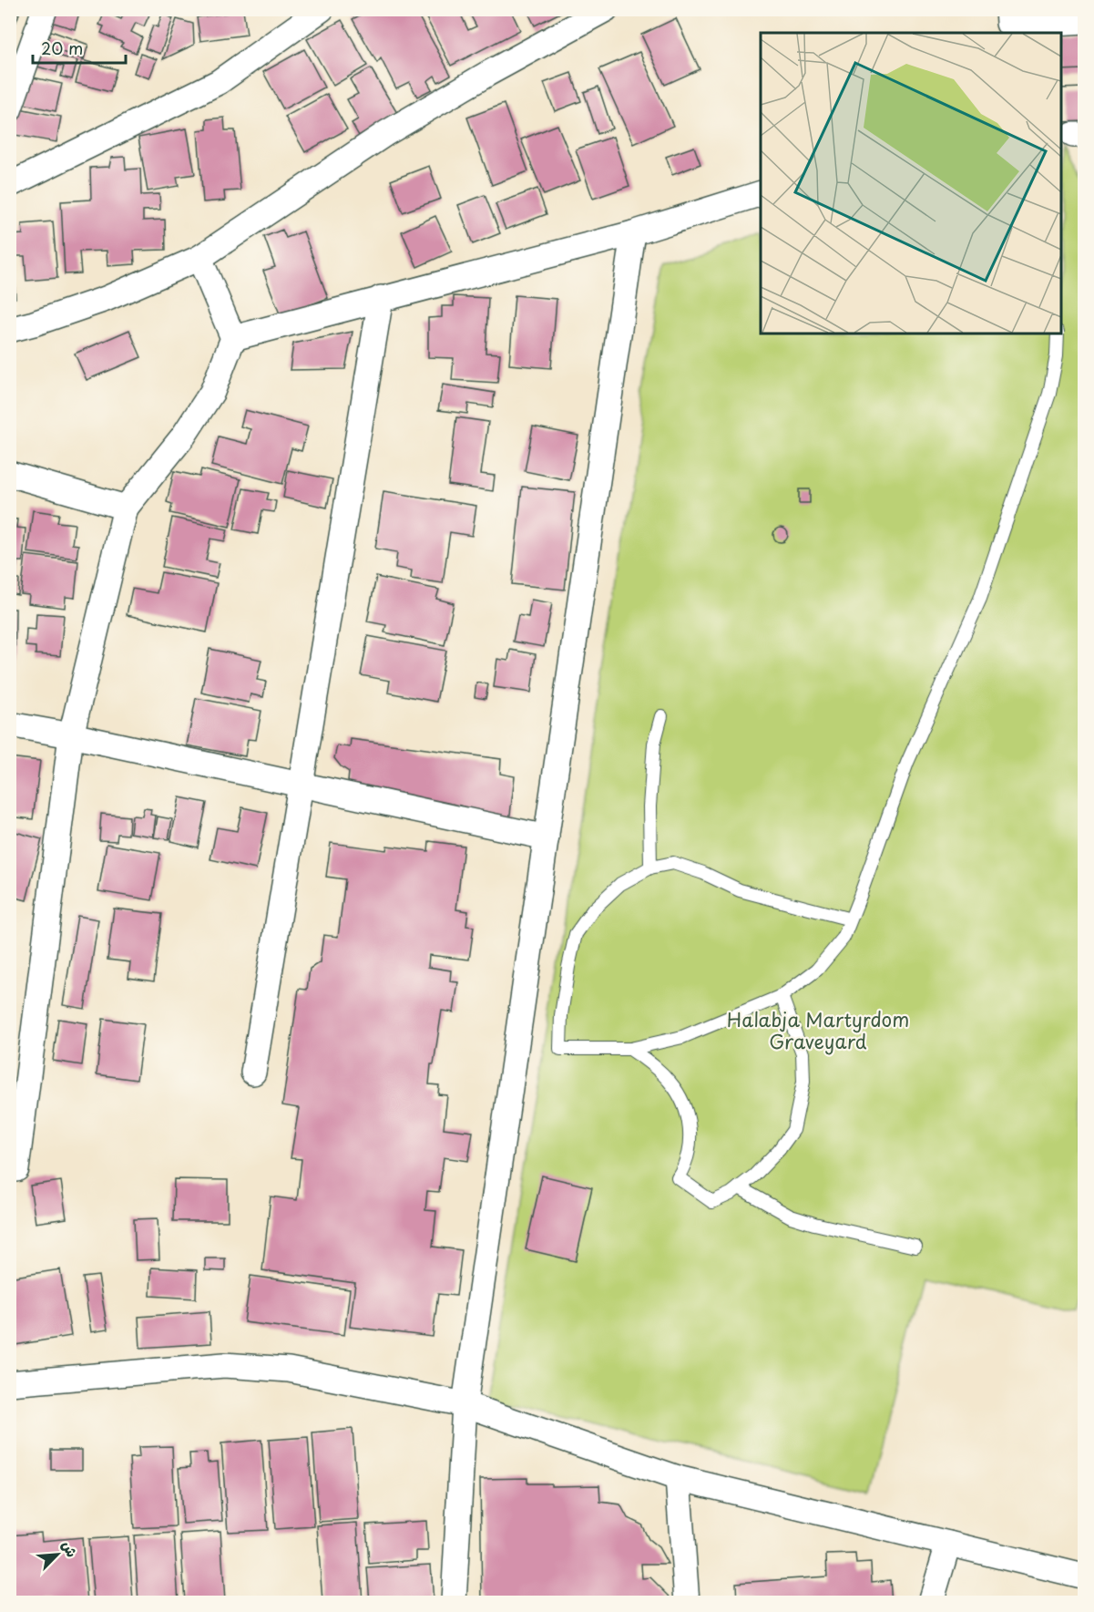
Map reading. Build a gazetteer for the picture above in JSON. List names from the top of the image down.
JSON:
{
  "parks": ["Halabja Martyrdom Graveyard"],
  "scale_bar": "20 m",
  "north": "top right"
}
